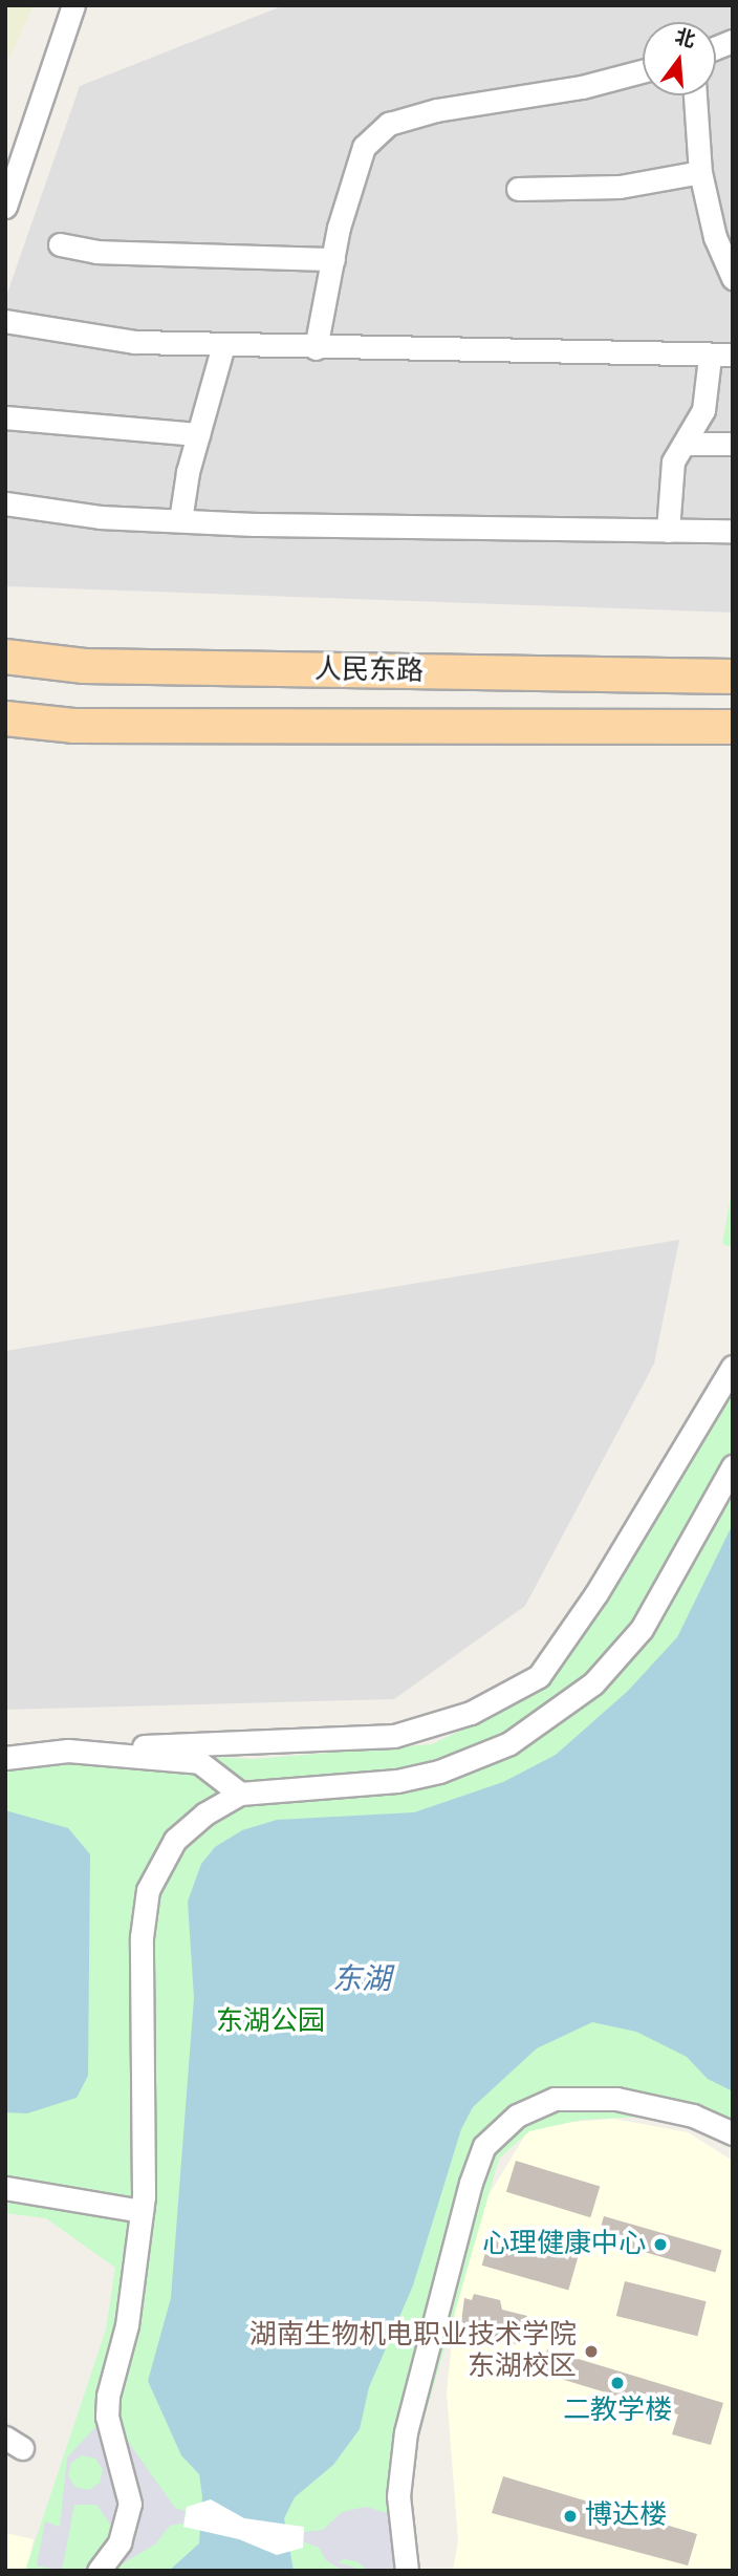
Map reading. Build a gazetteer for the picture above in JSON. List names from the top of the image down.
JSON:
{
  "streets": {
    "main road": ["人民东路"]
  },
  "water": ["东湖"],
  "parks": ["东湖公园"],
  "places": [
    "心理健康中心",
    "湖南生物机电职业技术学院 东湖校区",
    "二教学楼",
    "博达楼"
  ],
  "north": "top"
}
